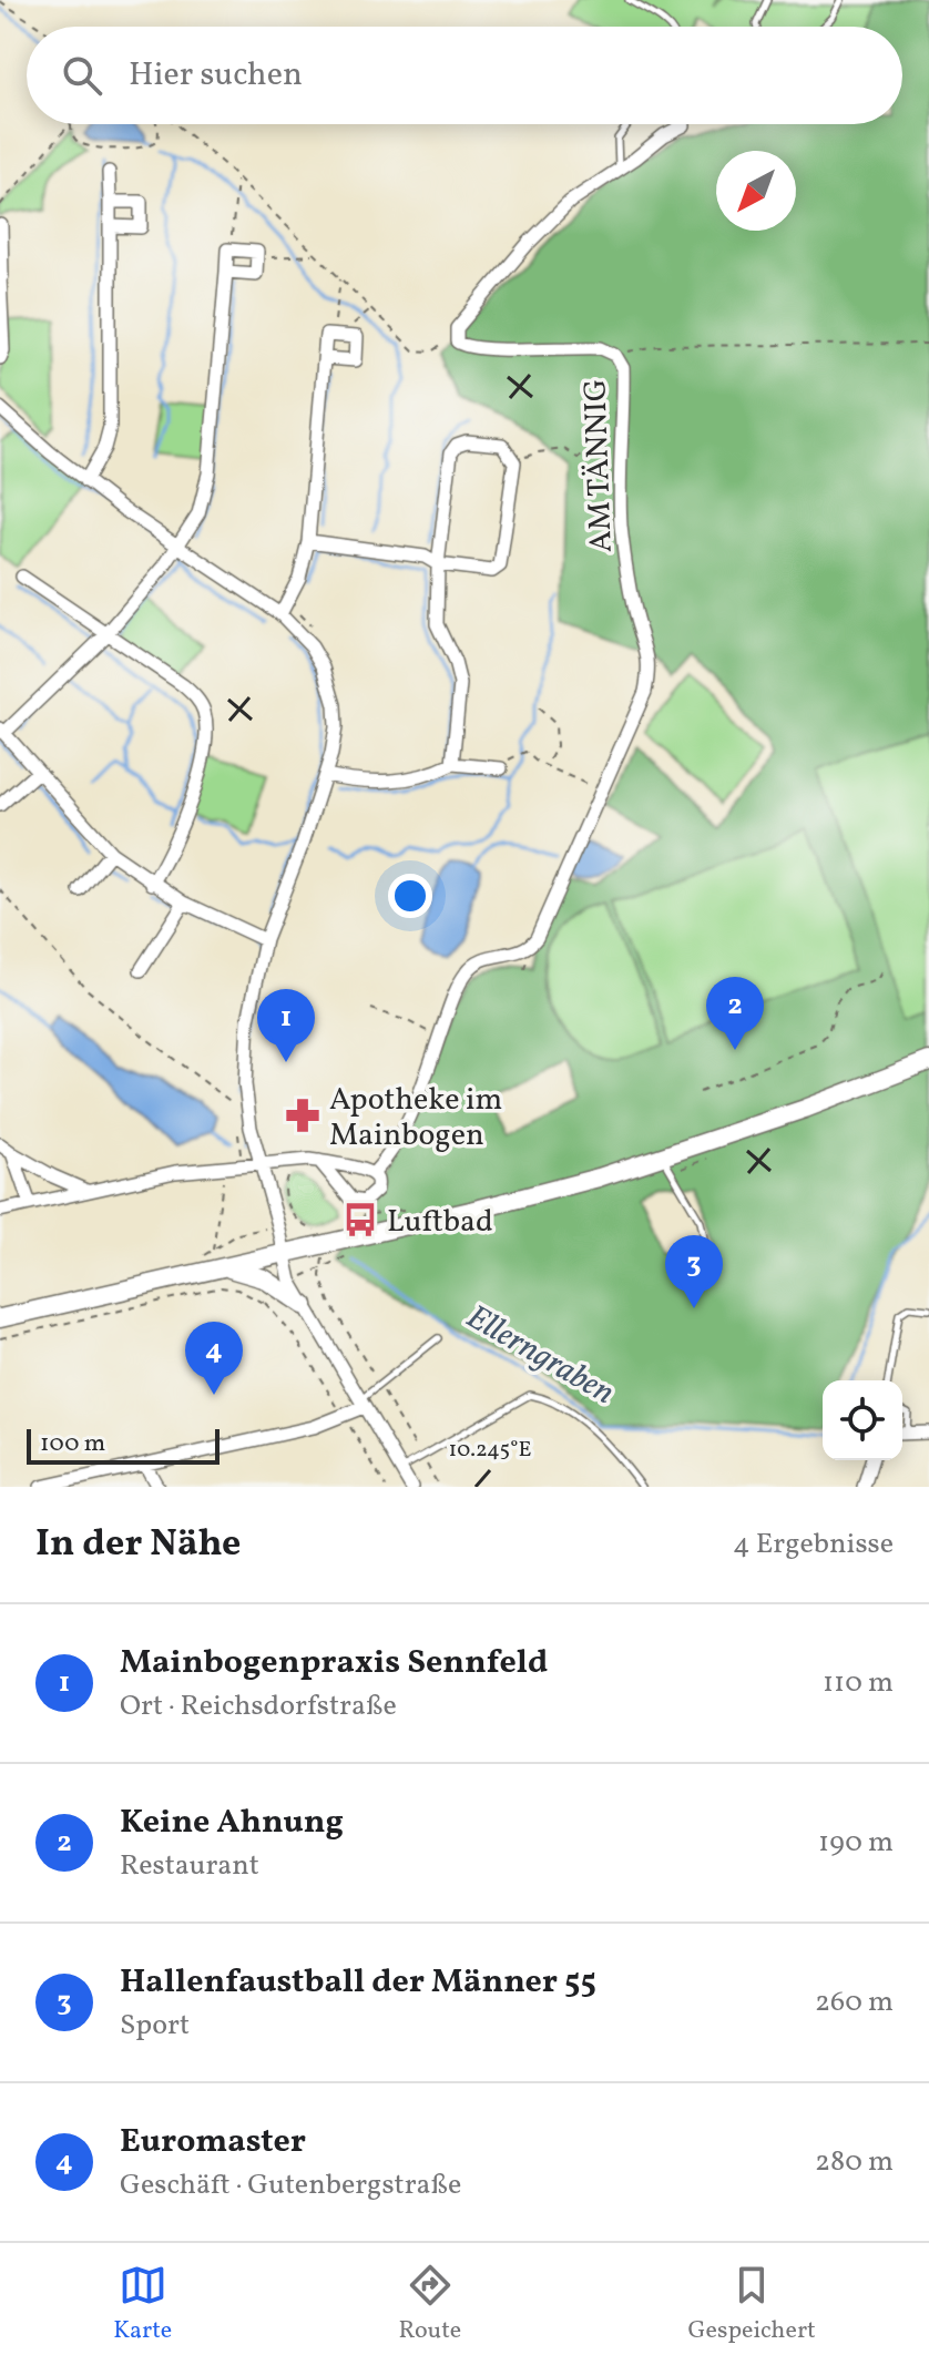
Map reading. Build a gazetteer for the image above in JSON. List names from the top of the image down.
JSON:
{
  "streets": {
    "street": ["AM TÄNNIG"]
  },
  "water": ["Ellerngraben"],
  "places": {
    "pharmacy": ["Apotheke im Mainbogen"],
    "bus stop": ["Luftbad"]
  },
  "scale_bar": "100 m",
  "north": "bottom left",
  "page": {
    "search": "Hier suchen",
    "pins": [
      "2",
      "1",
      "3",
      "4"
    ],
    "scale": "100 m",
    "heading": ["In der Nähe", "4 Ergebnisse"],
    "list": [
      {
        "mark": "1",
        "name": "Mainbogenpraxis Sennfeld",
        "note": "Ort · Reichsdorfstraße",
        "value": "110 m"
      },
      {
        "mark": "2",
        "name": "Keine Ahnung",
        "note": "Restaurant",
        "value": "190 m"
      },
      {
        "mark": "3",
        "name": "Hallenfaustball der Männer 55",
        "note": "Sport",
        "value": "260 m"
      },
      {
        "mark": "4",
        "name": "Euromaster",
        "note": "Geschäft · Gutenbergstraße",
        "value": "280 m"
      }
    ],
    "nav": ["Karte", "Route", "Gespeichert"]
  },
  "coordinates": ["10.245°E"]
}
